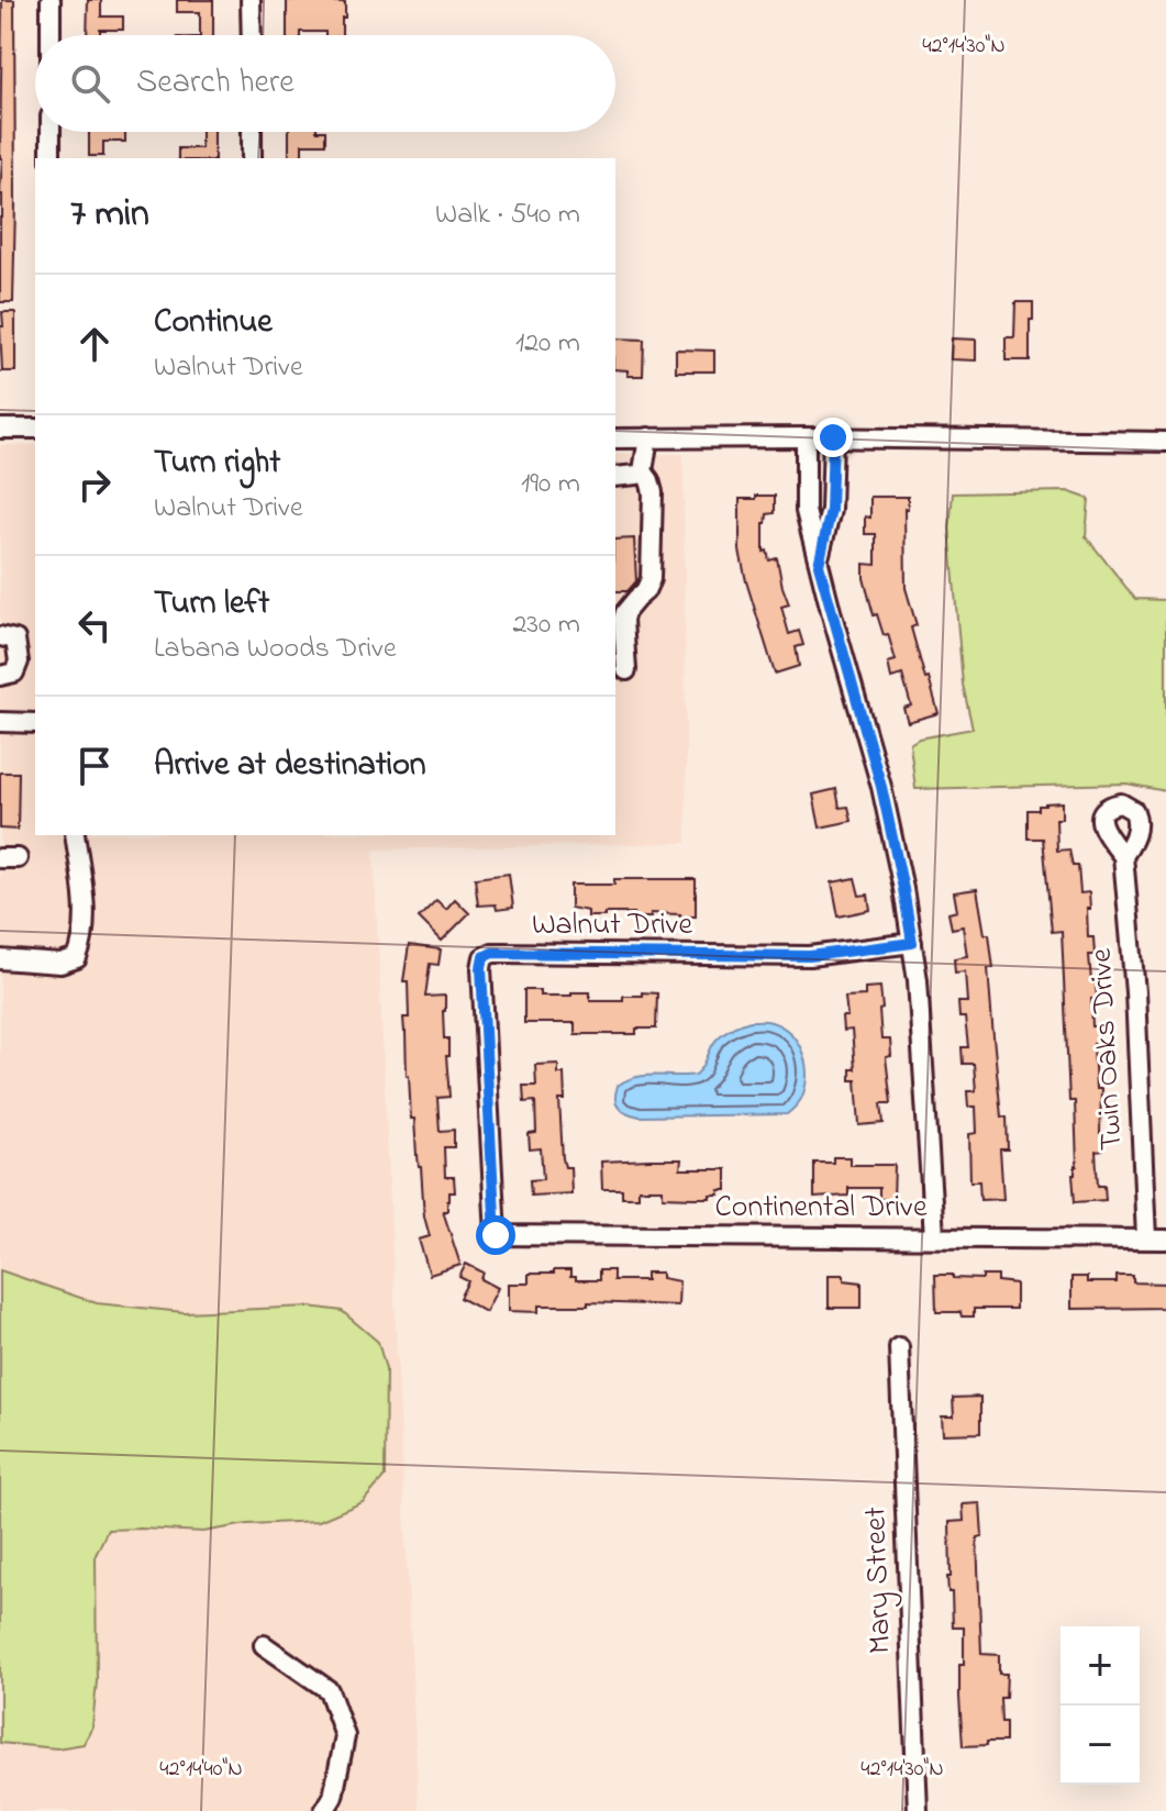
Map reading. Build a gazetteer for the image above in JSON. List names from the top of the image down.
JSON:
{
  "streets": {
    "street": [
      "Walnut Drive",
      "Twin Oaks Drive",
      "Continental Drive",
      "Mary Street"
    ]
  },
  "crossings": [
    ["Walnut Drive", "Continental Drive"],
    ["Twin Oaks Drive", "Continental Drive"]
  ],
  "page": {
    "search": "Search here",
    "heading": ["7 min", "Walk · 540 m"],
    "list": [
      ["Continue", "Walnut Drive", "120 m"],
      ["Turn right", "Walnut Drive", "190 m"],
      ["Turn left", "Labana Woods Drive", "230 m"],
      "Arrive at destination"
    ],
    "map_buttons": ["+", "−"]
  },
  "coordinates": ["42°14'30\"N", "42°14'40\"N"]
}
